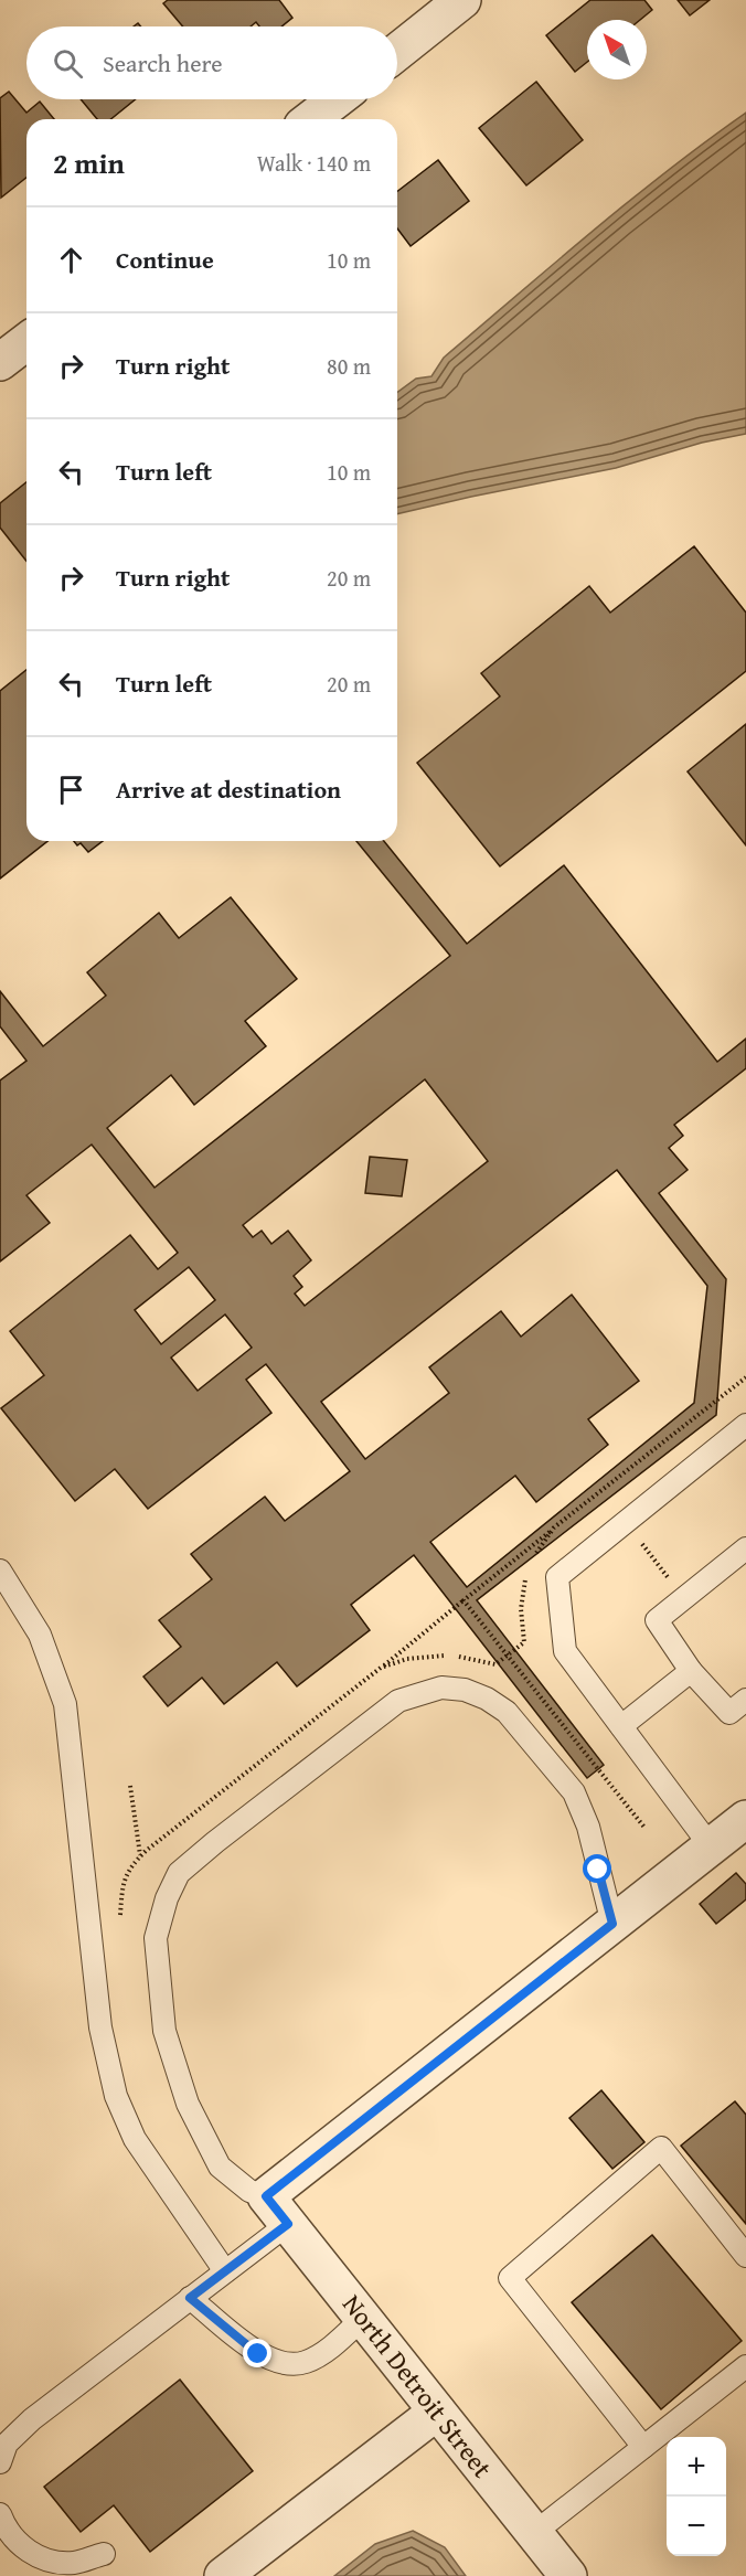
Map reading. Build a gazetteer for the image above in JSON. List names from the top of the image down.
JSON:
{
  "streets": {
    "street": ["North Detroit Street"]
  },
  "north": "top left",
  "page": {
    "search": "Search here",
    "heading": ["2 min", "Walk · 140 m"],
    "list": [
      ["Continue", "10 m"],
      ["Turn right", "80 m"],
      ["Turn left", "10 m"],
      ["Turn right", "20 m"],
      ["Turn left", "20 m"],
      "Arrive at destination"
    ],
    "map_buttons": ["+", "−"]
  }
}
